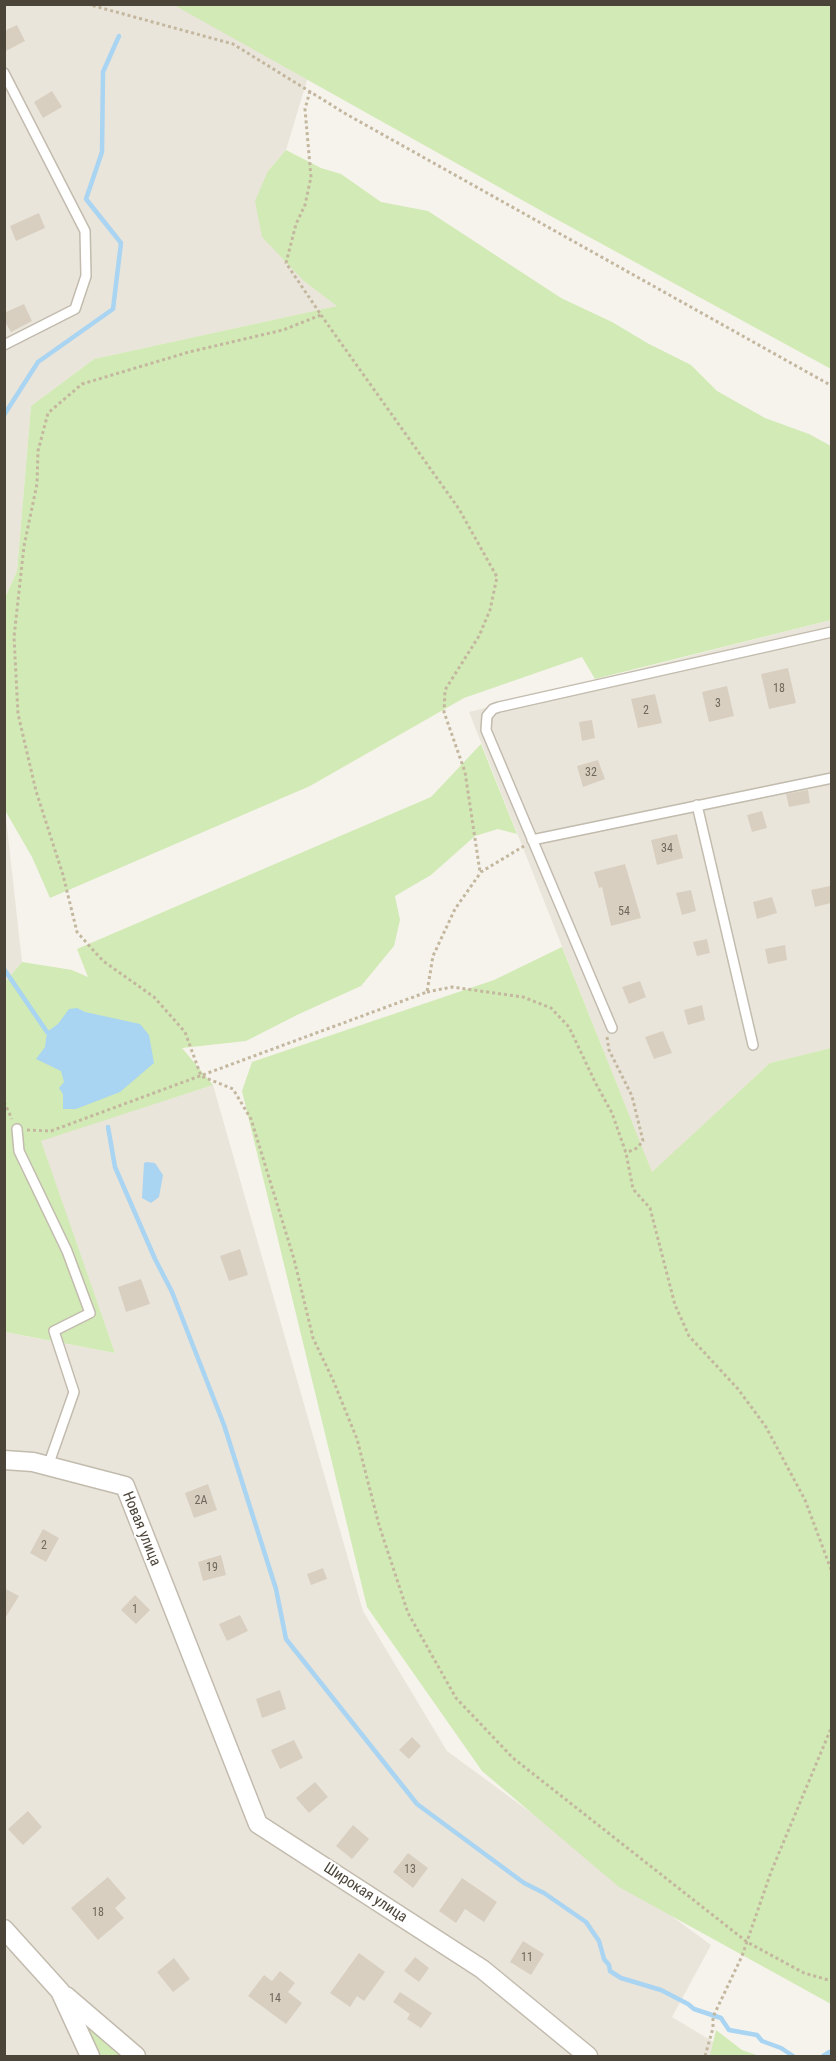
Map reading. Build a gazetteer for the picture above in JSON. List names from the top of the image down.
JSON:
{
  "streets": {
    "street": ["Новая улица", "Широкая улица"]
  },
  "crossings": [
    ["Новая улица", "Широкая улица"]
  ],
  "house_numbers": [
    "18",
    "3",
    "2",
    "32",
    "34",
    "54",
    "2А",
    "2",
    "19",
    "1",
    "13",
    "18",
    "11",
    "14"
  ]
}
